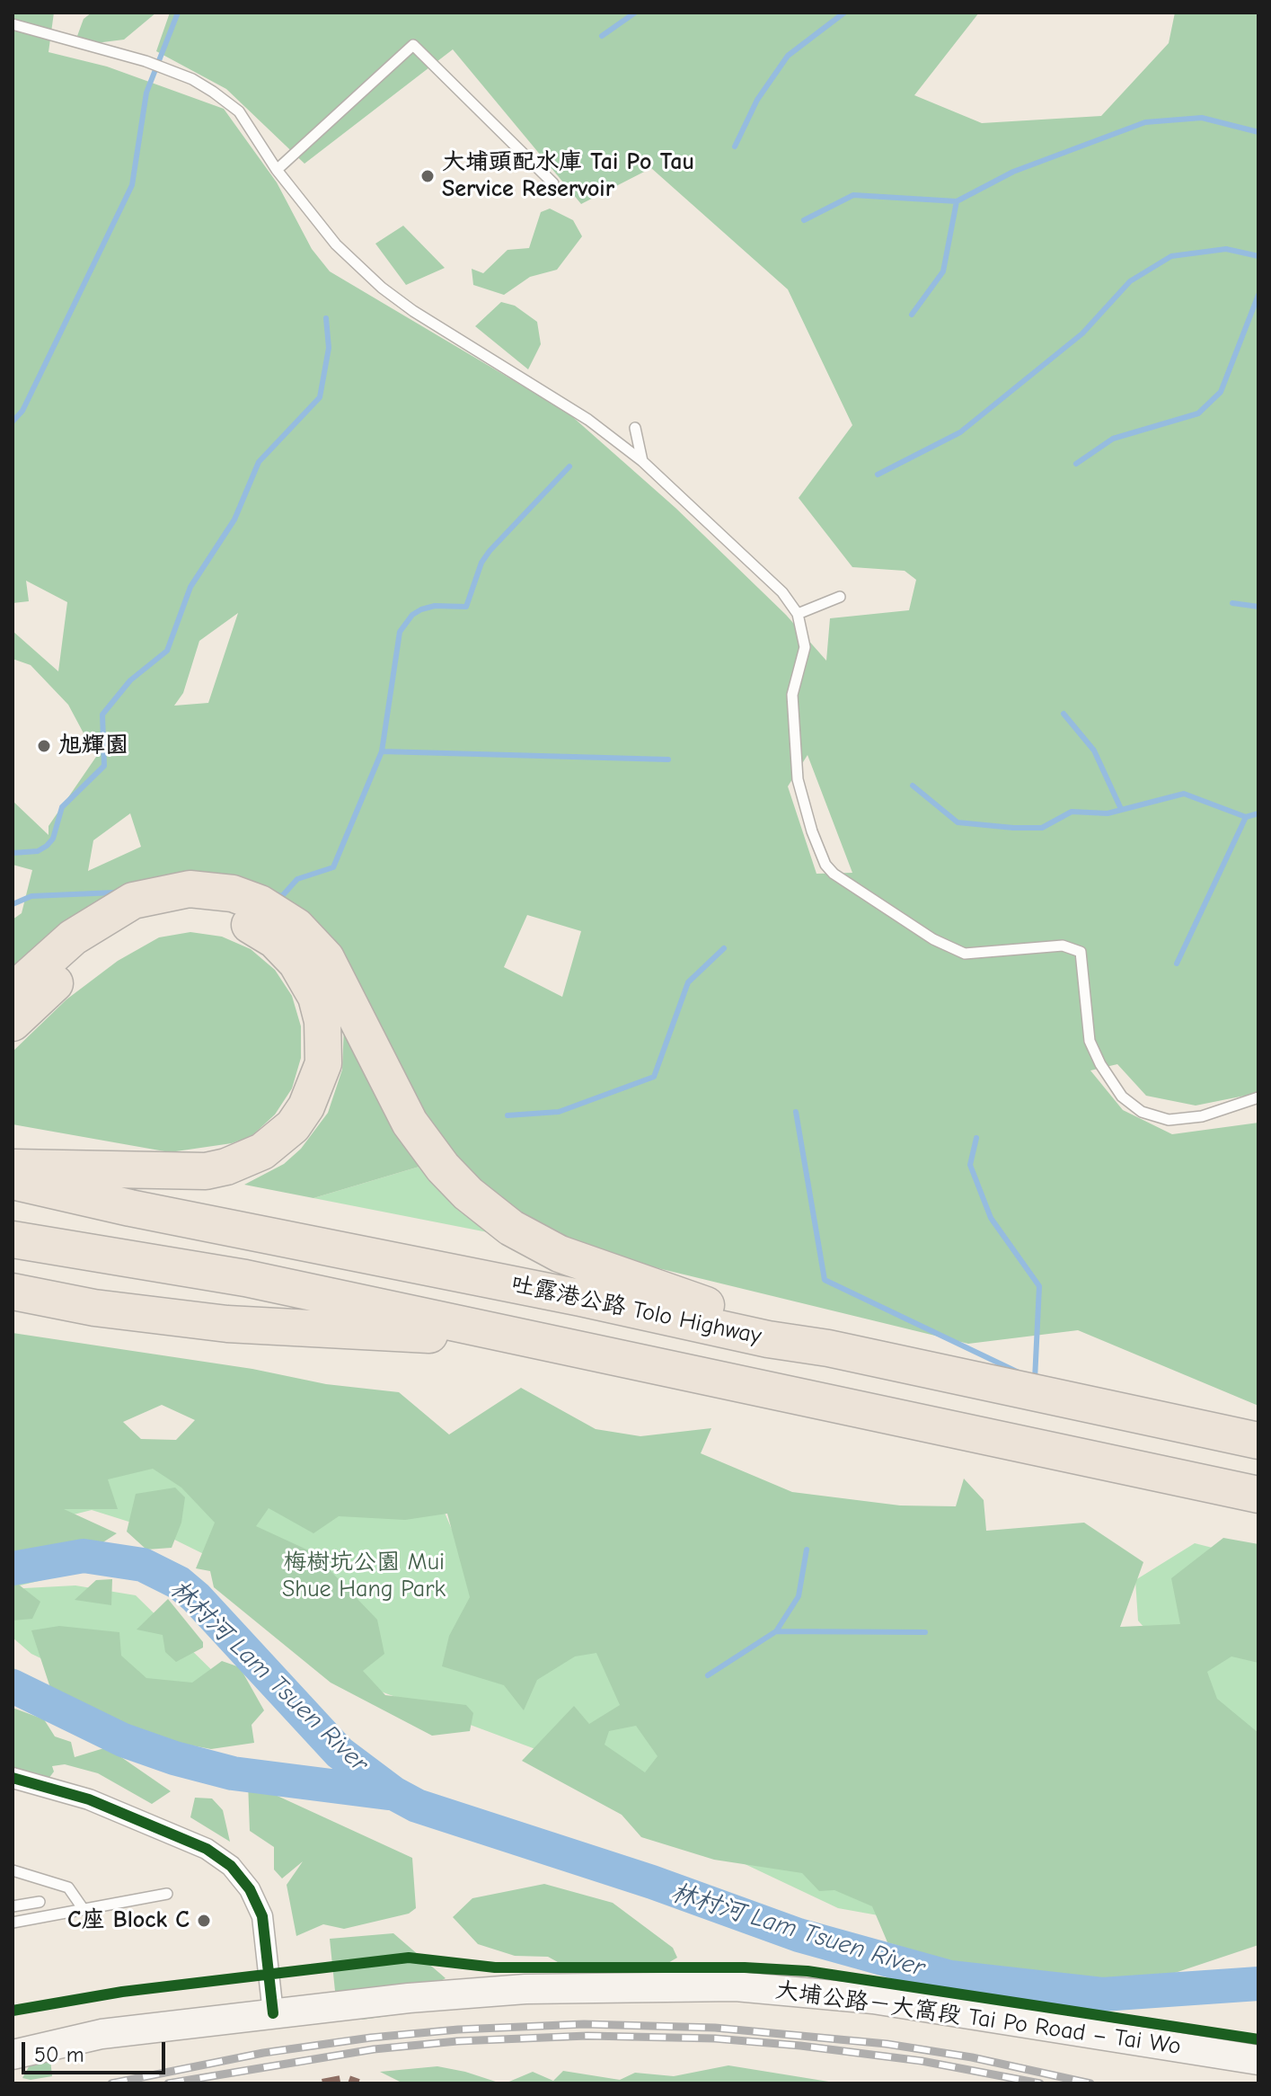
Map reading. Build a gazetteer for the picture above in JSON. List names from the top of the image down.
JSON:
{
  "streets": {
    "highway": ["吐露港公路 Tolo Highway"],
    "main road": ["大埔公路－大窩段 Tai Po Road – Tai Wo"]
  },
  "water": ["林村河 Lam Tsuen River"],
  "parks": ["梅樹坑公園 Mui Shue Hang Park"],
  "places": ["大埔頭配水庫 Tai Po Tau Service Reservoir", "旭輝園", "C座 Block C"],
  "scale_bar": "50 m"
}
